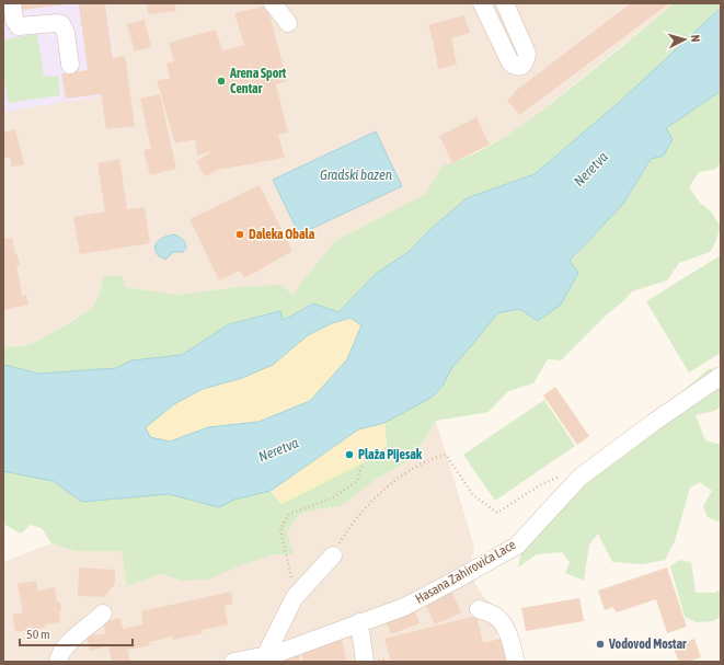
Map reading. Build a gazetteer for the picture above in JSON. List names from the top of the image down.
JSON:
{
  "streets": {
    "street": ["Hasana Zahirovića Lace"]
  },
  "water": ["Neretva", "Gradski bazen"],
  "places": [
    "Arena Sport Centar",
    "Daleka Obala",
    "Plaža Pijesak",
    "Vodovod Mostar"
  ],
  "scale_bar": "50 m",
  "north": "right"
}
